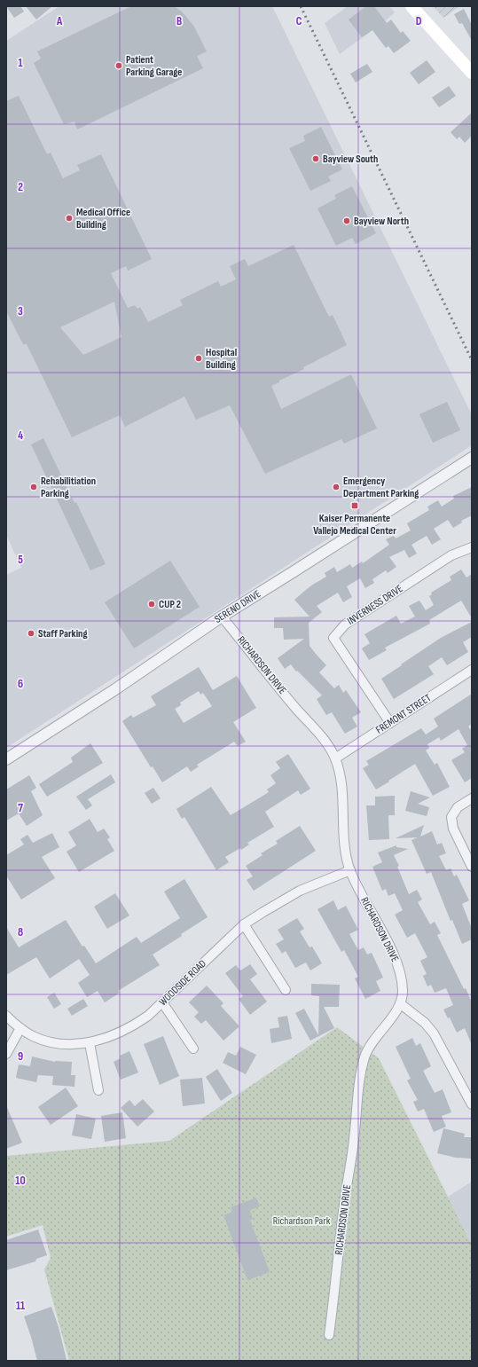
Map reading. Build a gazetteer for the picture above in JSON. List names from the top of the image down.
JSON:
{
  "streets": {
    "street": [
      "INVERNESS DRIVE",
      "SERENO DRIVE",
      "RICHARDSON DRIVE",
      "FREMONT STREET",
      "WOODSIDE ROAD"
    ]
  },
  "crossings": [
    ["INVERNESS DRIVE", "FREMONT STREET"],
    ["SERENO DRIVE", "RICHARDSON DRIVE"],
    ["RICHARDSON DRIVE", "FREMONT STREET"],
    ["RICHARDSON DRIVE", "WOODSIDE ROAD"]
  ],
  "parks": ["Richardson Park"],
  "places": {
    "other": [
      "Patient Parking Garage",
      "Bayview South",
      "Medical Office Building",
      "Bayview North",
      "Hospital Building",
      "Rehabilitiation Parking",
      "Emergency Department Parking",
      "CUP 2",
      "Staff Parking"
    ],
    "transit": ["Kaiser Permanente Vallejo Medical Center"]
  },
  "grid": {
    "columns": [
      "A",
      "B",
      "C",
      "D"
    ],
    "rows": [
      "1",
      "2",
      "3",
      "4",
      "5",
      "6",
      "7",
      "8",
      "9",
      "10",
      "11"
    ]
  }
}
